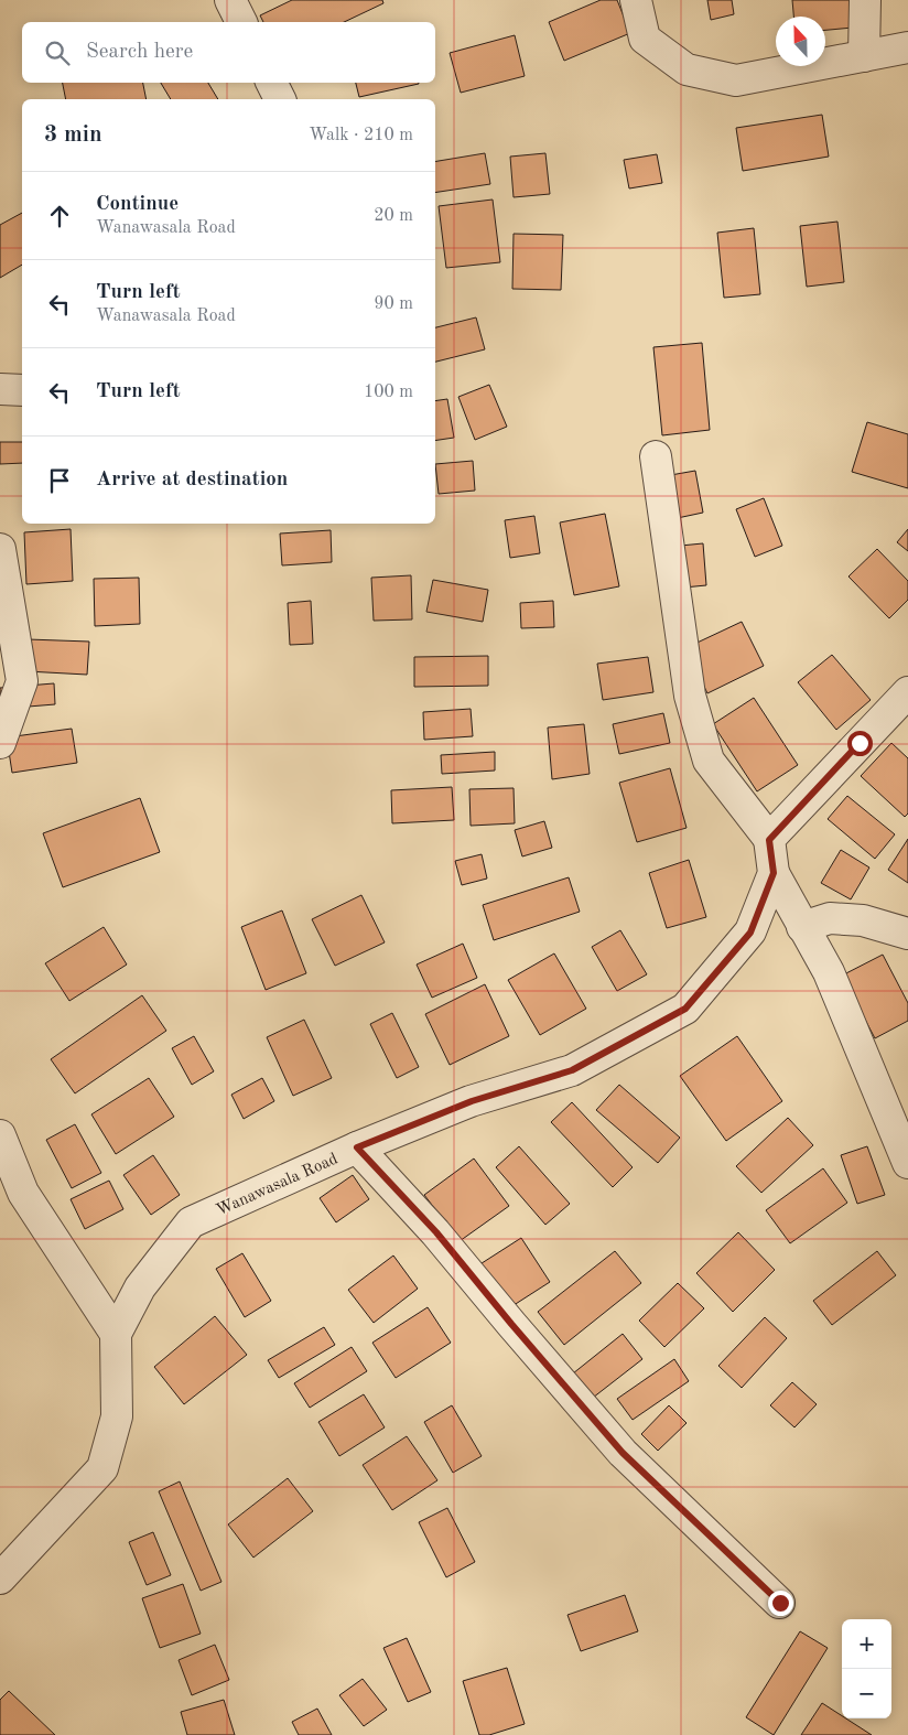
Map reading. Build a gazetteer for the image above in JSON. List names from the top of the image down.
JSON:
{
  "streets": {
    "street": ["Wanawasala Road"]
  },
  "north": "top",
  "page": {
    "search": "Search here",
    "heading": ["3 min", "Walk · 210 m"],
    "list": [
      ["Continue", "Wanawasala Road", "20 m"],
      ["Turn left", "Wanawasala Road", "90 m"],
      ["Turn left", "100 m"],
      "Arrive at destination"
    ],
    "map_buttons": ["+", "−"]
  }
}
